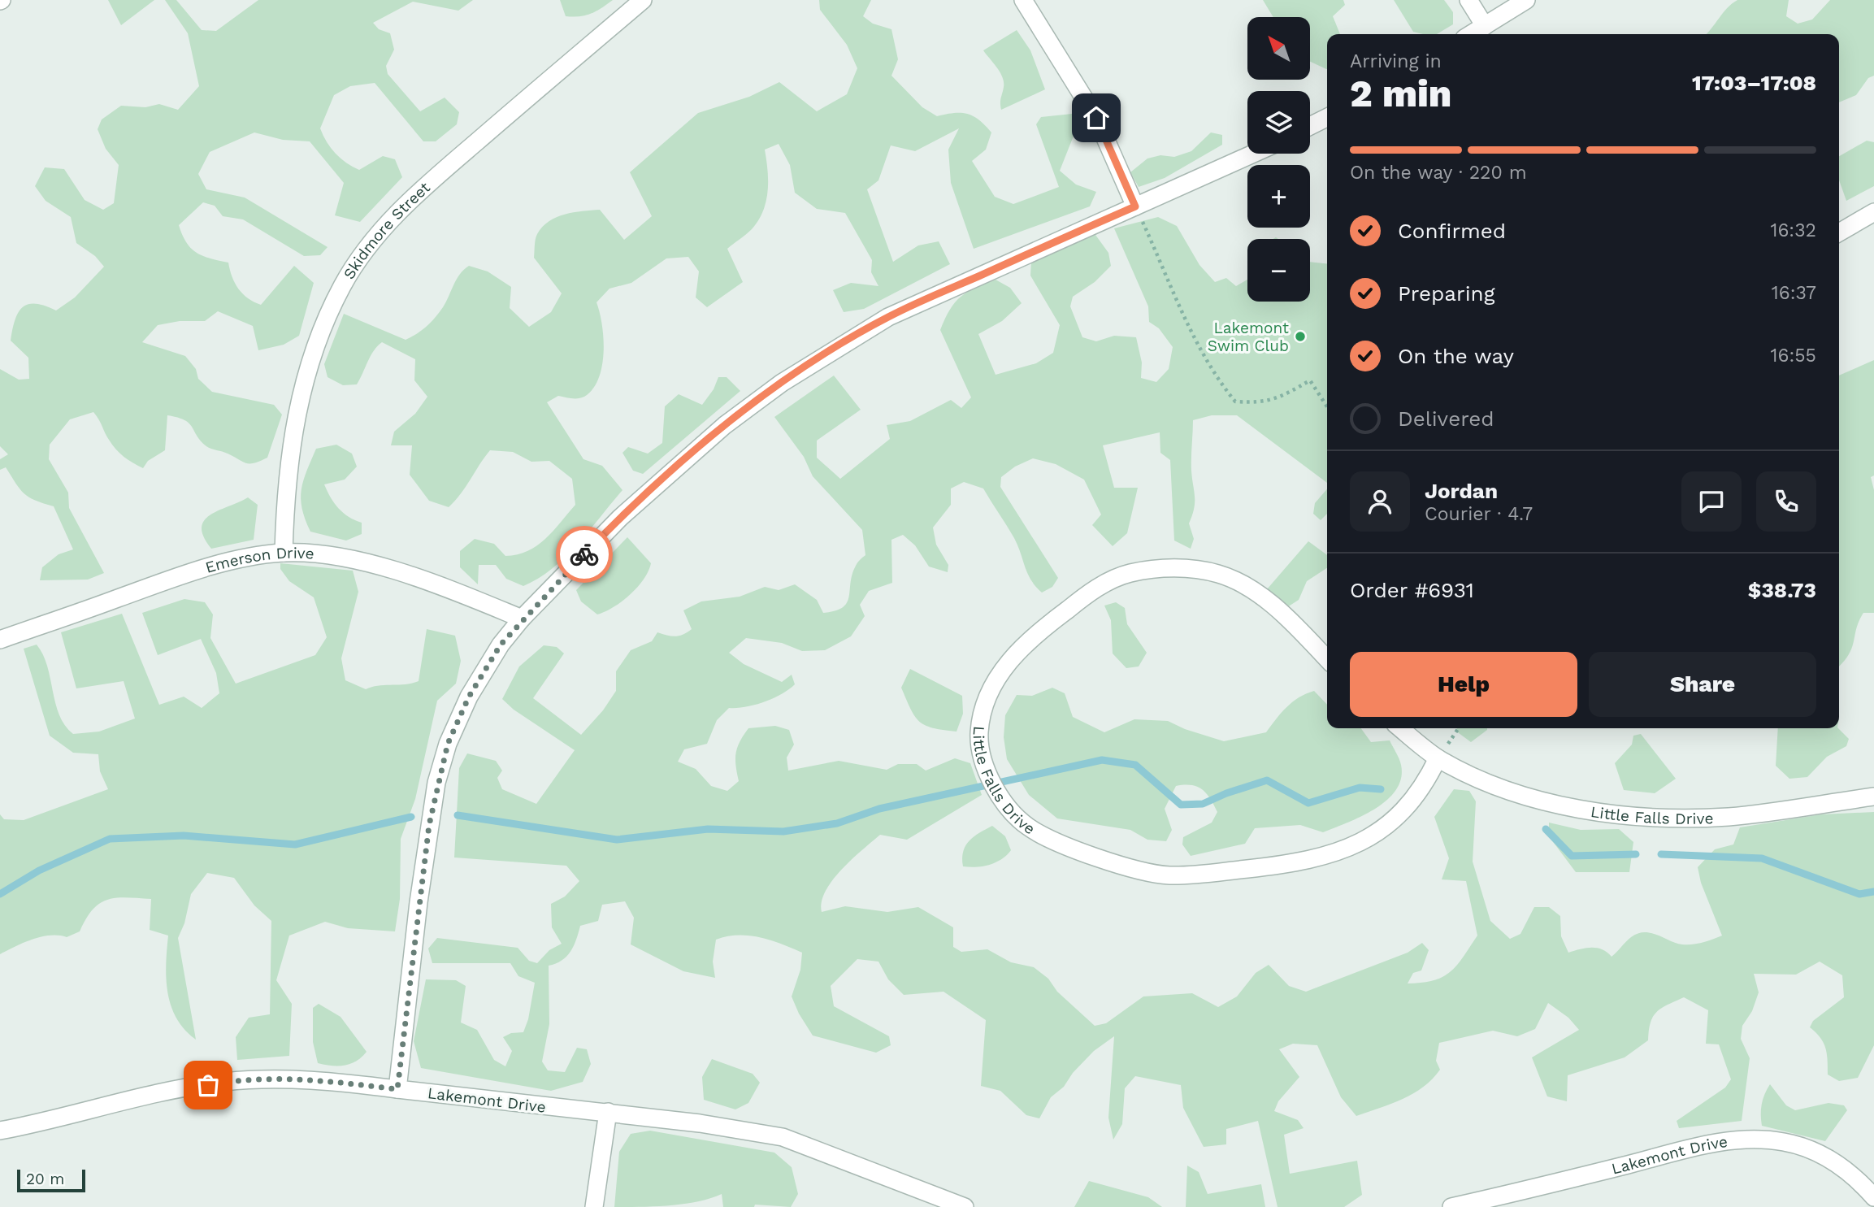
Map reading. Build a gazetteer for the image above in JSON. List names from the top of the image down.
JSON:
{
  "streets": {
    "street": [
      "Skidmore Street",
      "Emerson Drive",
      "Little Falls Drive",
      "Lakemont Drive"
    ]
  },
  "crossings": [
    ["Skidmore Street", "Emerson Drive"]
  ],
  "places": ["Lakemont Swim Club"],
  "scale_bar": "20 m",
  "north": "top left",
  "page": {
    "map_buttons": ["+", "−"],
    "heading": ["2 min", "Arriving in", "17:03–17:08"],
    "panel": [
      "Jordan",
      "Courier · 4.7",
      "Order #6931",
      "$38.73"
    ],
    "bar": "On the way · 220 m",
    "list": [
      ["Confirmed", "16:32"],
      ["Preparing", "16:37"],
      ["On the way", "16:55"],
      "Delivered"
    ],
    "buttons": ["Help", "Share"],
    "scale": "20 m"
  }
}
